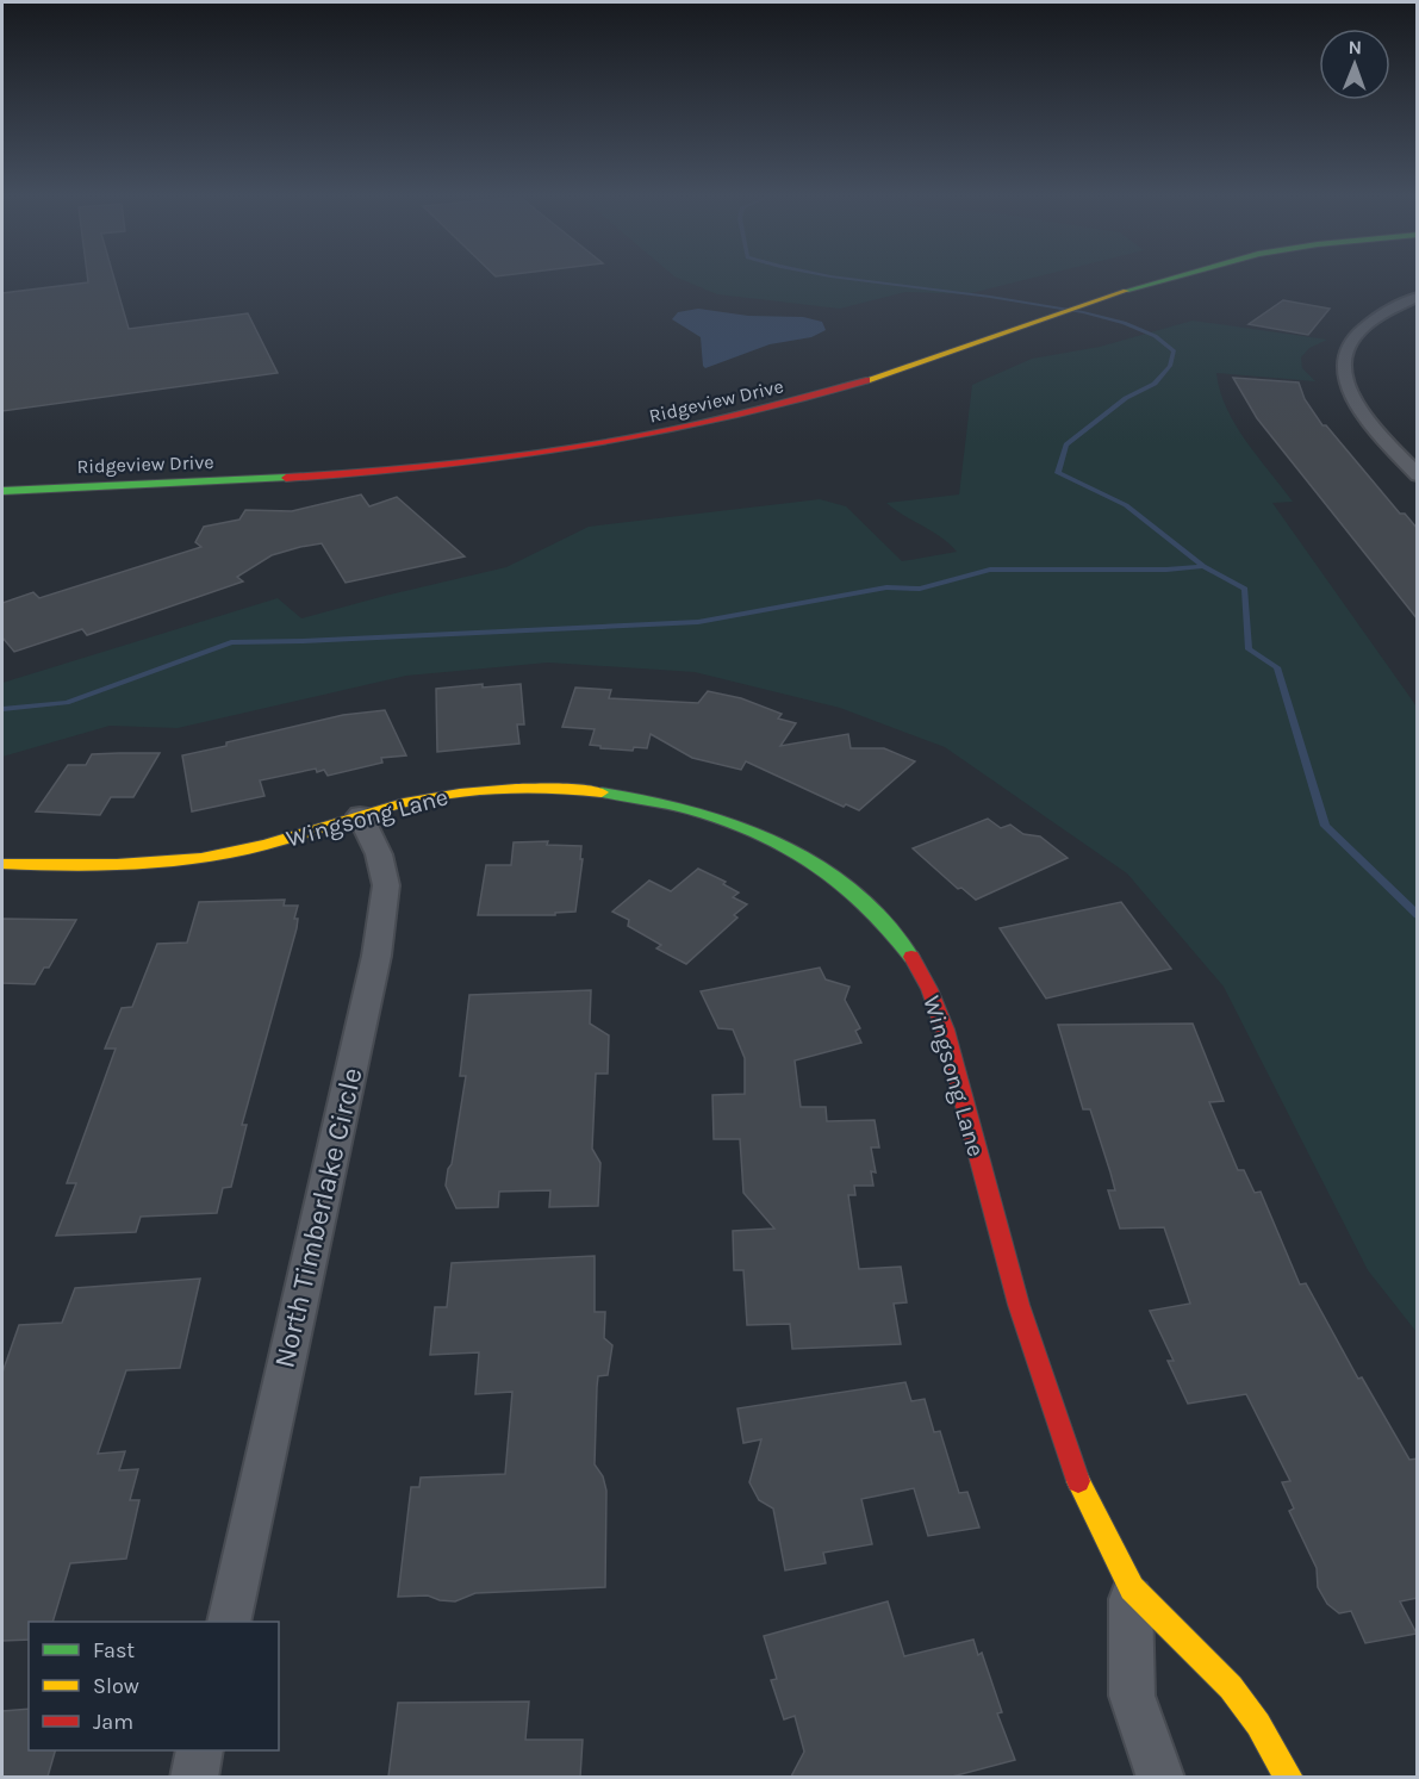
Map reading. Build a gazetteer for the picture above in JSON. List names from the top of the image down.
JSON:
{
  "streets": {
    "main road": ["Ridgeview Drive", "Wingsong Lane"],
    "street": ["North Timberlake Circle"]
  },
  "crossings": [
    ["Wingsong Lane", "North Timberlake Circle"]
  ],
  "legend": ["Fast", "Slow", "Jam"],
  "north": "top"
}
